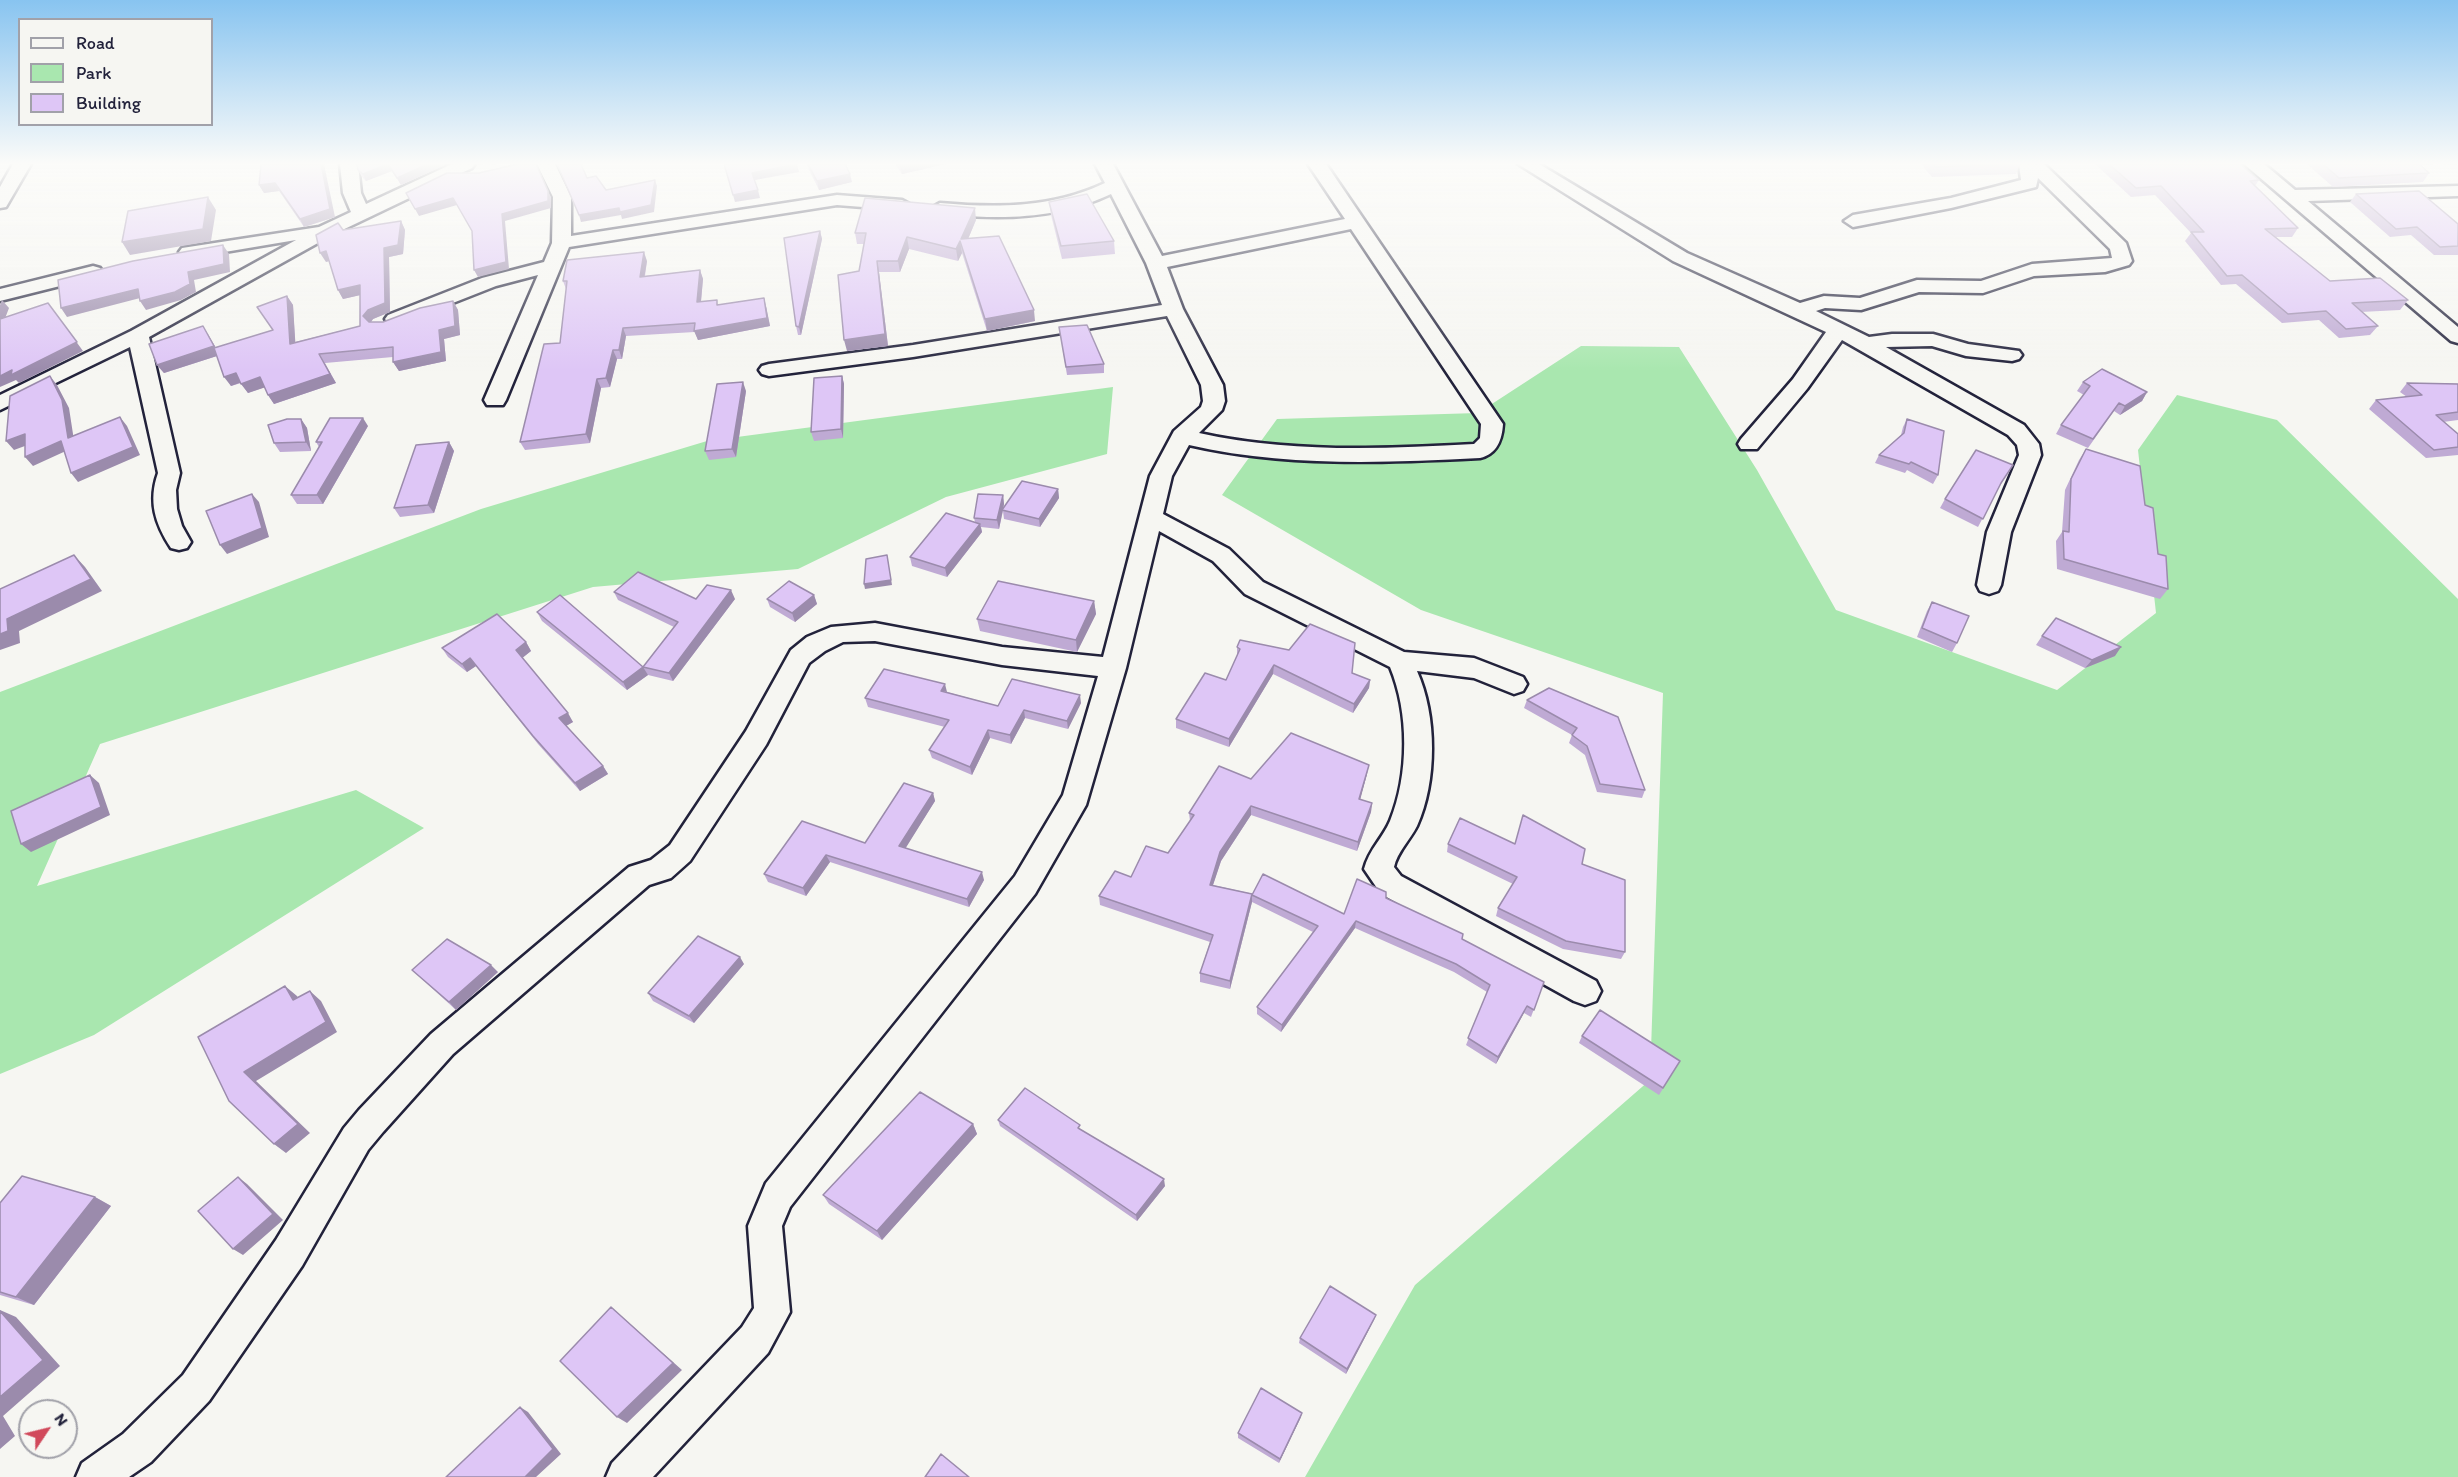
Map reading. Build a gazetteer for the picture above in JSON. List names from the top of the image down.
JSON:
{
  "legend": ["Road", "Park", "Building"],
  "north": "top right"
}
